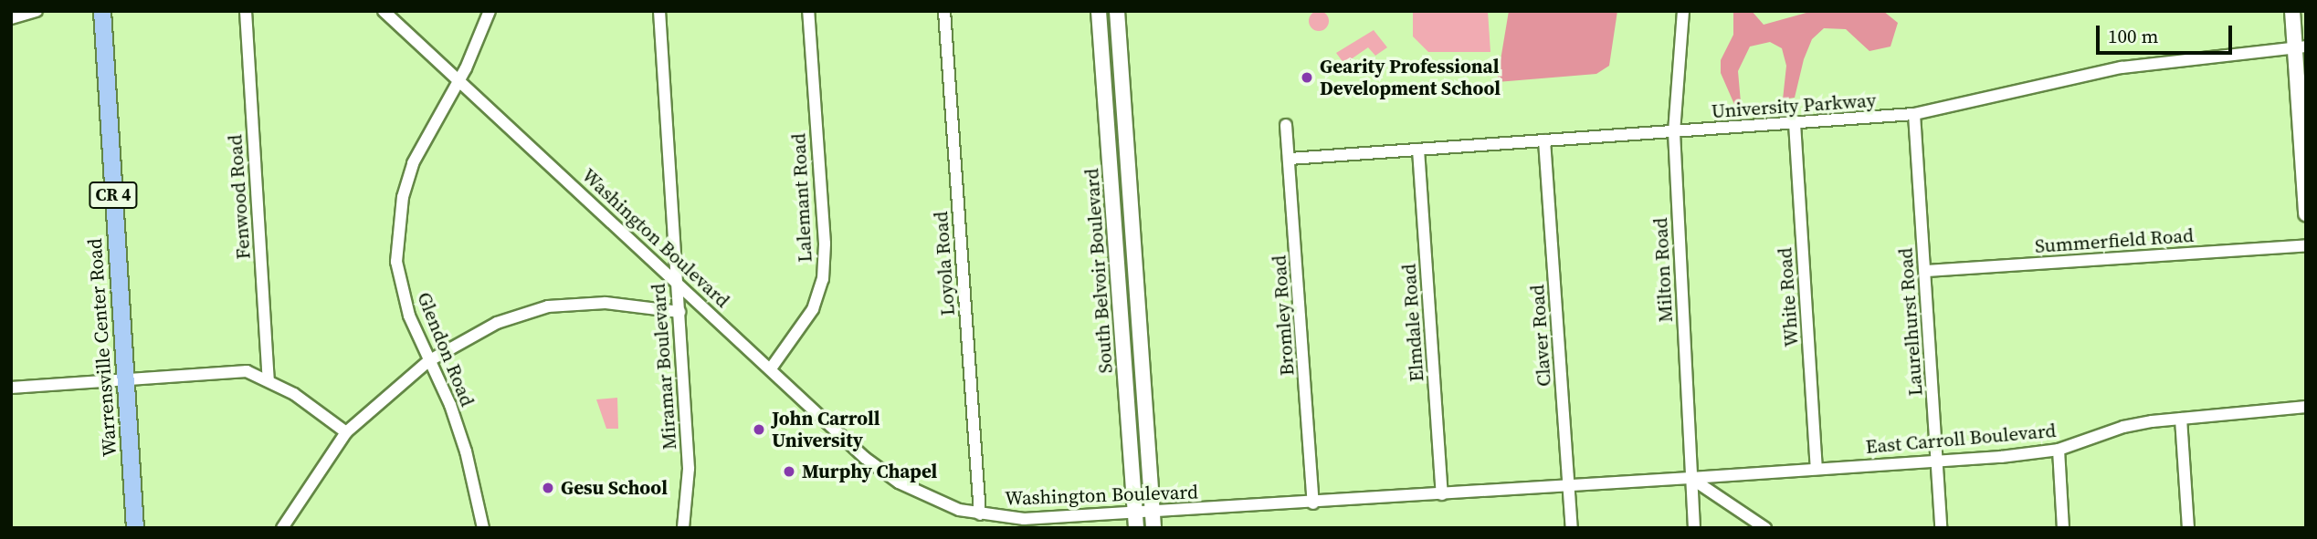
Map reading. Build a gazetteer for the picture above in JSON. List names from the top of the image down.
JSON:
{
  "streets": {
    "main road": ["CR 4", "Warrensville Center Road"],
    "street": [
      "University Parkway",
      "Fenwood Road",
      "Lalemant Road",
      "Washington Boulevard",
      "Summerfield Road",
      "Loyola Road",
      "Milton Road",
      "South Belvoir Boulevard",
      "White Road",
      "Bromley Road",
      "Laurelhurst Road",
      "Elmdale Road",
      "Claver Road",
      "Glendon Road",
      "Miramar Boulevard",
      "East Carroll Boulevard"
    ]
  },
  "crossings": [
    ["University Parkway", "Milton Road"],
    ["University Parkway", "White Road"],
    ["University Parkway", "Bromley Road"],
    ["University Parkway", "Laurelhurst Road"],
    ["University Parkway", "Elmdale Road"],
    ["University Parkway", "Claver Road"],
    ["Lalemant Road", "Washington Boulevard"],
    ["Washington Boulevard", "Loyola Road"],
    ["Washington Boulevard", "Milton Road"],
    ["Washington Boulevard", "South Belvoir Boulevard"],
    ["Washington Boulevard", "Bromley Road"],
    ["Washington Boulevard", "Elmdale Road"],
    ["Washington Boulevard", "Claver Road"],
    ["Washington Boulevard", "Glendon Road"],
    ["Washington Boulevard", "Miramar Boulevard"],
    ["Washington Boulevard", "East Carroll Boulevard"],
    ["Summerfield Road", "Laurelhurst Road"],
    ["Milton Road", "East Carroll Boulevard"],
    ["White Road", "East Carroll Boulevard"],
    ["Laurelhurst Road", "East Carroll Boulevard"]
  ],
  "places": [
    "Gearity Professional Development School",
    "John Carroll University",
    "Murphy Chapel",
    "Gesu School"
  ],
  "scale_bar": "100 m"
}
